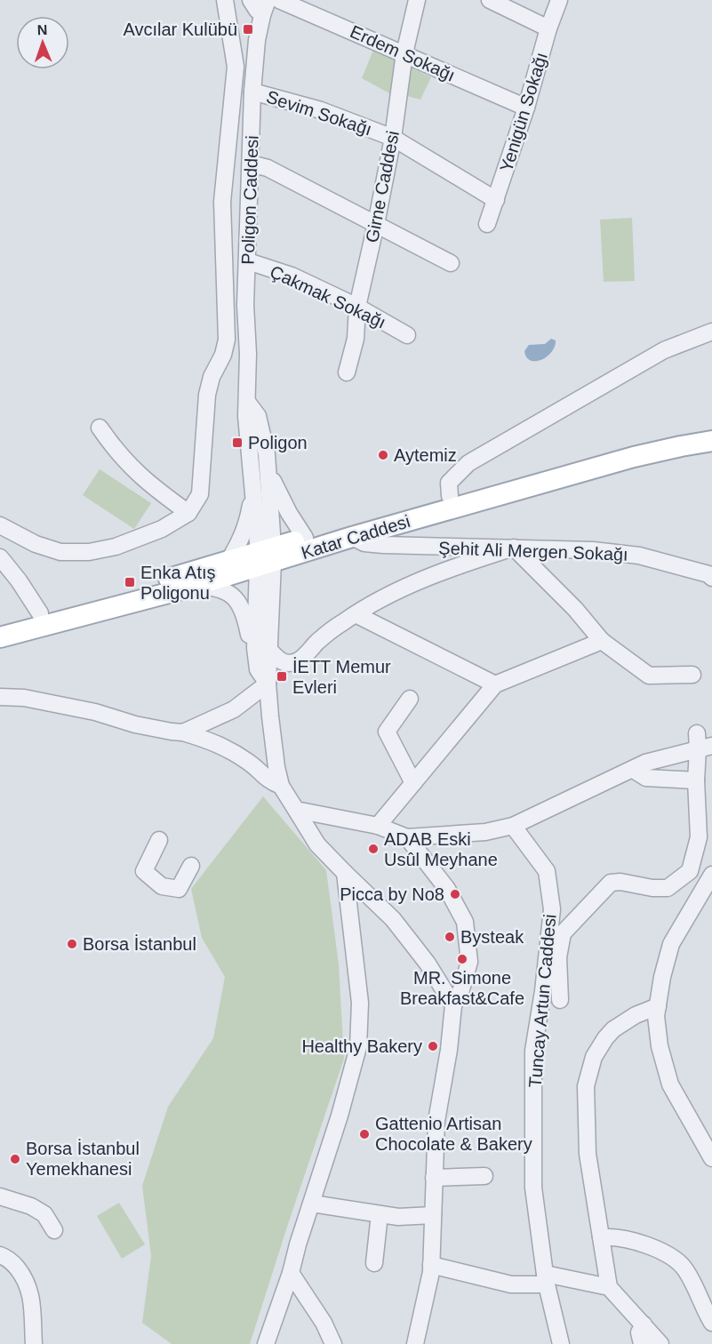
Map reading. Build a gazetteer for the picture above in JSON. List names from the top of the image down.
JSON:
{
  "streets": {
    "main road": ["Katar Caddesi"],
    "street": [
      "Erdem Sokağı",
      "Yenigün Sokağı",
      "Sevim Sokağı",
      "Girne Caddesi",
      "Poligon Caddesi",
      "Çakmak Sokağı",
      "Şehit Ali Mergen Sokağı",
      "Tuncay Artun Caddesi"
    ]
  },
  "crossings": [
    ["Erdem Sokağı", "Yenigün Sokağı"],
    ["Erdem Sokağı", "Girne Caddesi"],
    ["Yenigün Sokağı", "Sevim Sokağı"],
    ["Sevim Sokağı", "Girne Caddesi"],
    ["Sevim Sokağı", "Poligon Caddesi"],
    ["Girne Caddesi", "Çakmak Sokağı"],
    ["Poligon Caddesi", "Çakmak Sokağı"],
    ["Poligon Caddesi", "Katar Caddesi"],
    ["Katar Caddesi", "Şehit Ali Mergen Sokağı"]
  ],
  "places": {
    "transit": [
      "Avcılar Kulübü",
      "Poligon",
      "Enka Atış Poligonu",
      "İETT Memur Evleri"
    ],
    "other": [
      "Aytemiz",
      "ADAB Eski Usûl Meyhane",
      "Picca by No8",
      "Bysteak",
      "Borsa İstanbul",
      "MR. Simone Breakfast&Cafe",
      "Healthy Bakery",
      "Gattenio Artisan Chocolate & Bakery",
      "Borsa İstanbul Yemekhanesi"
    ]
  },
  "north": "top"
}
